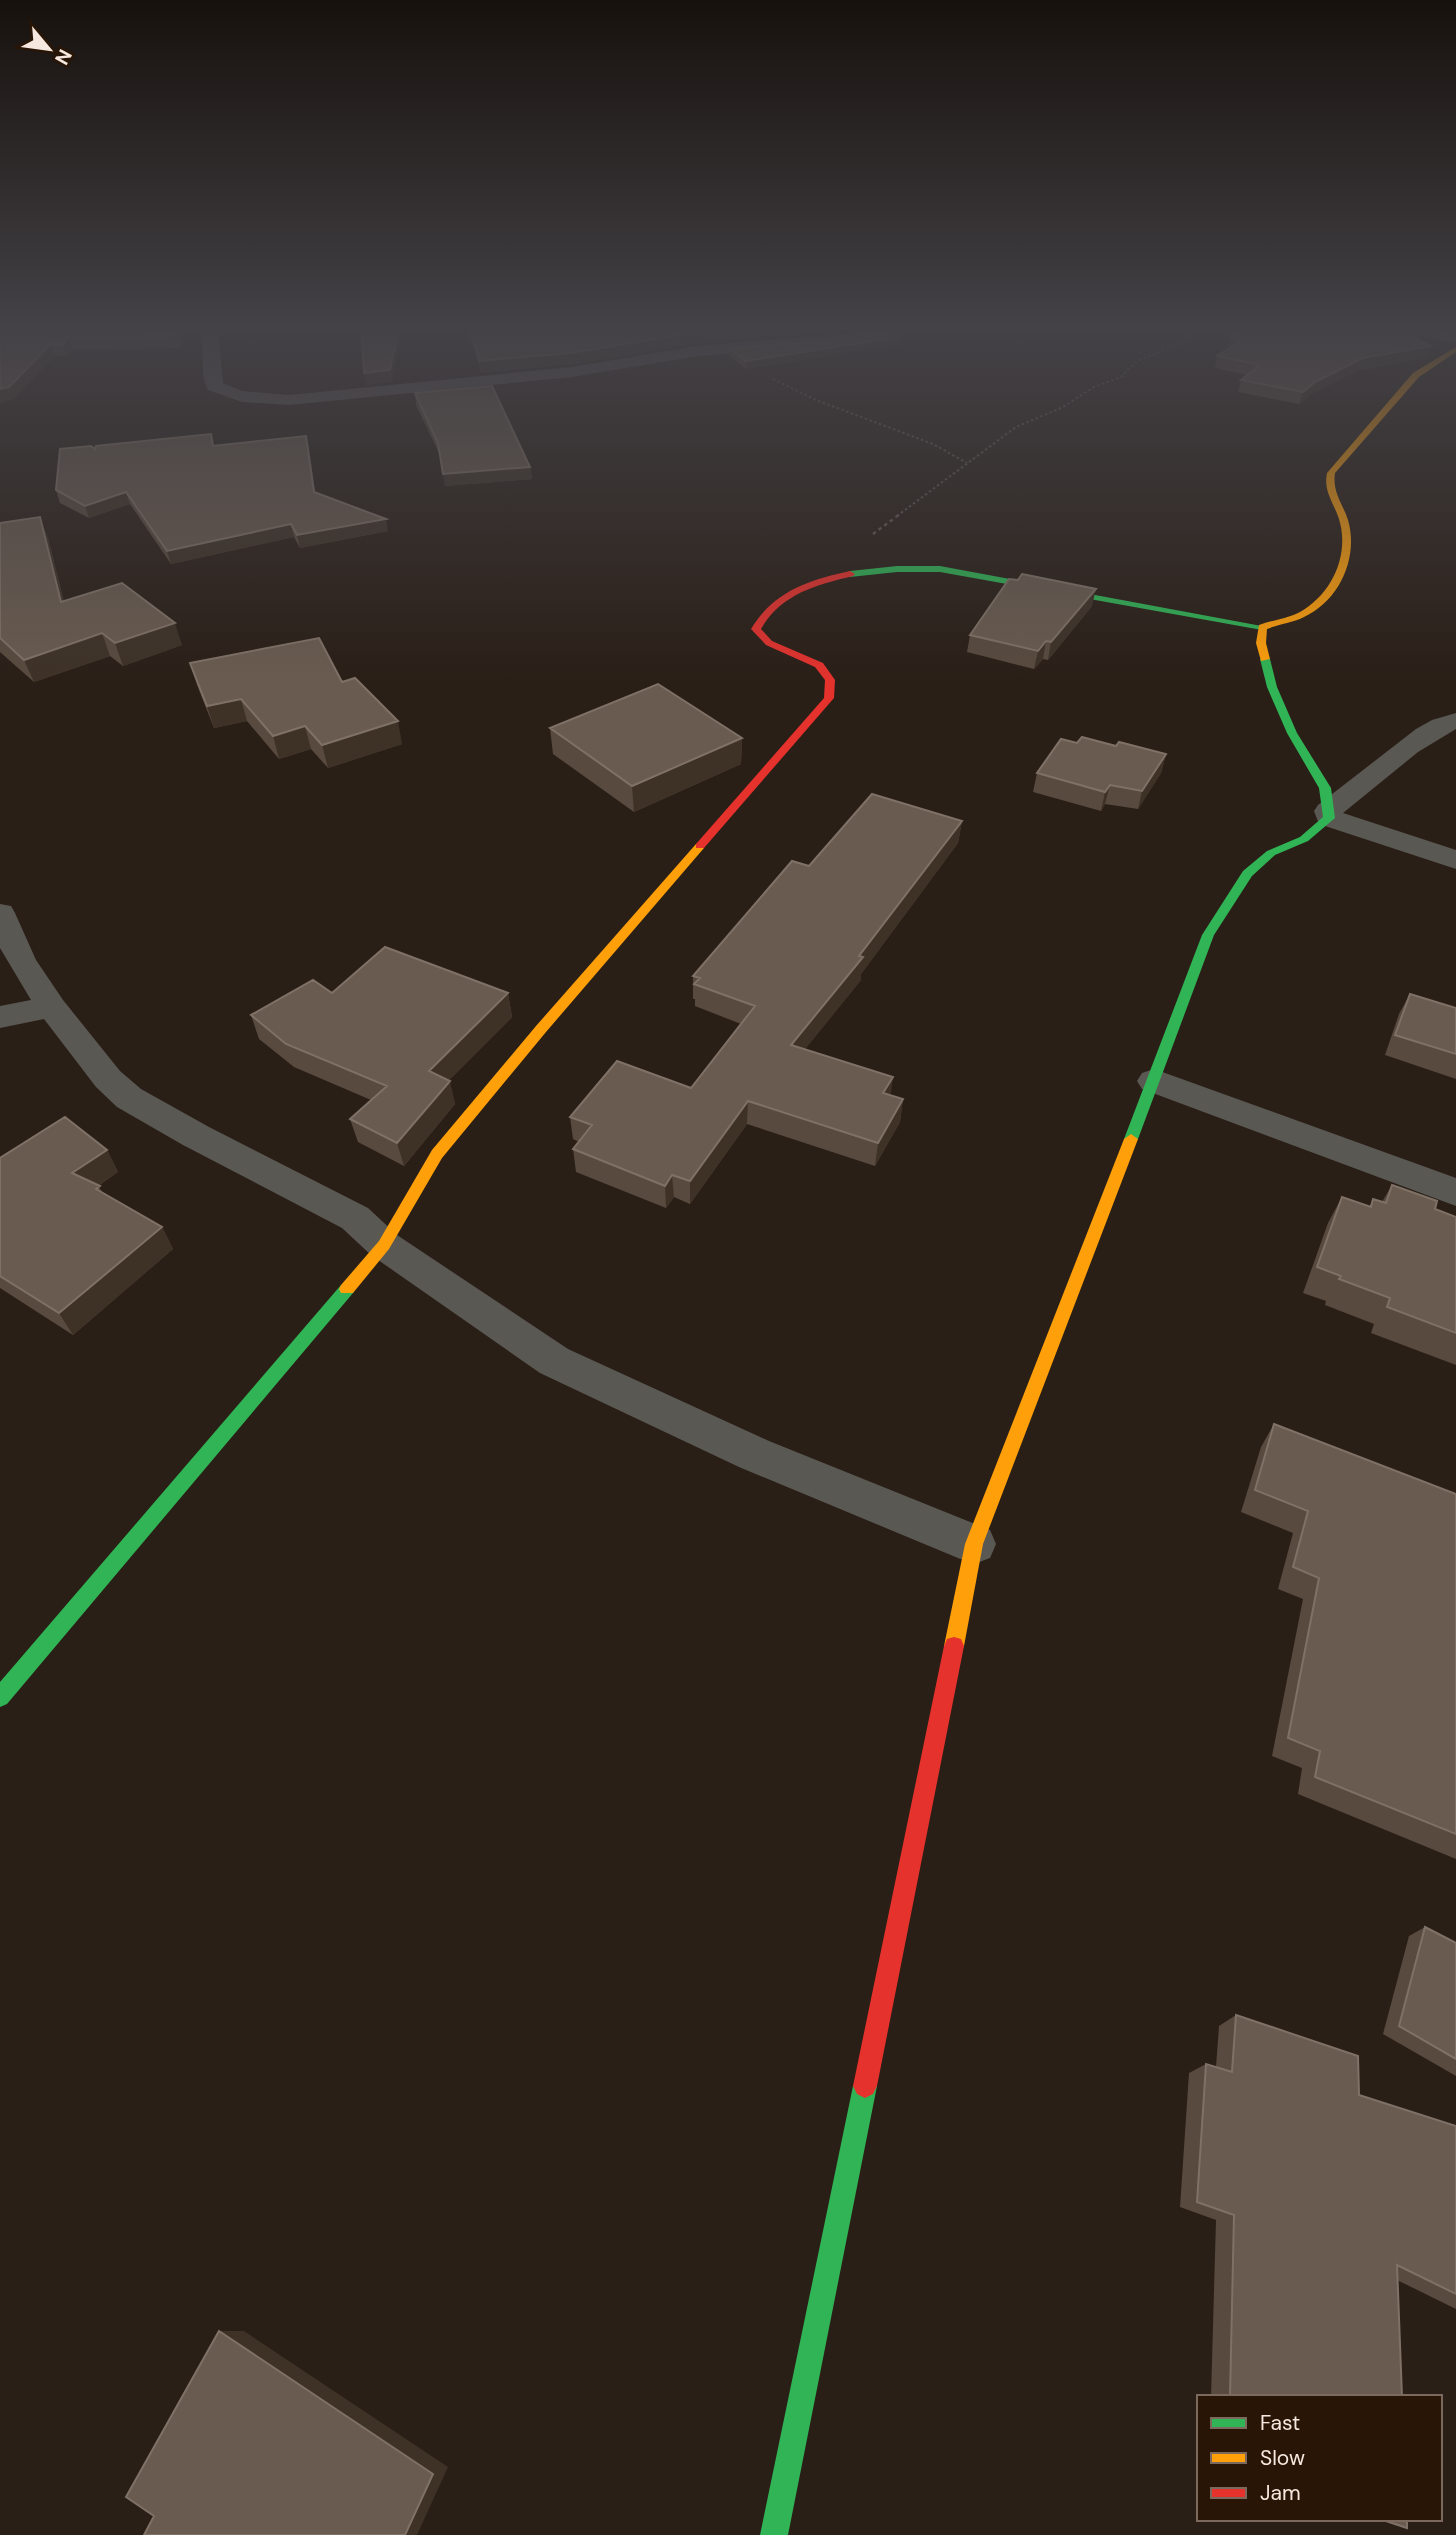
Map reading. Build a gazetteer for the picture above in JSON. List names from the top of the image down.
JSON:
{
  "legend": ["Fast", "Slow", "Jam"],
  "north": "bottom right"
}
